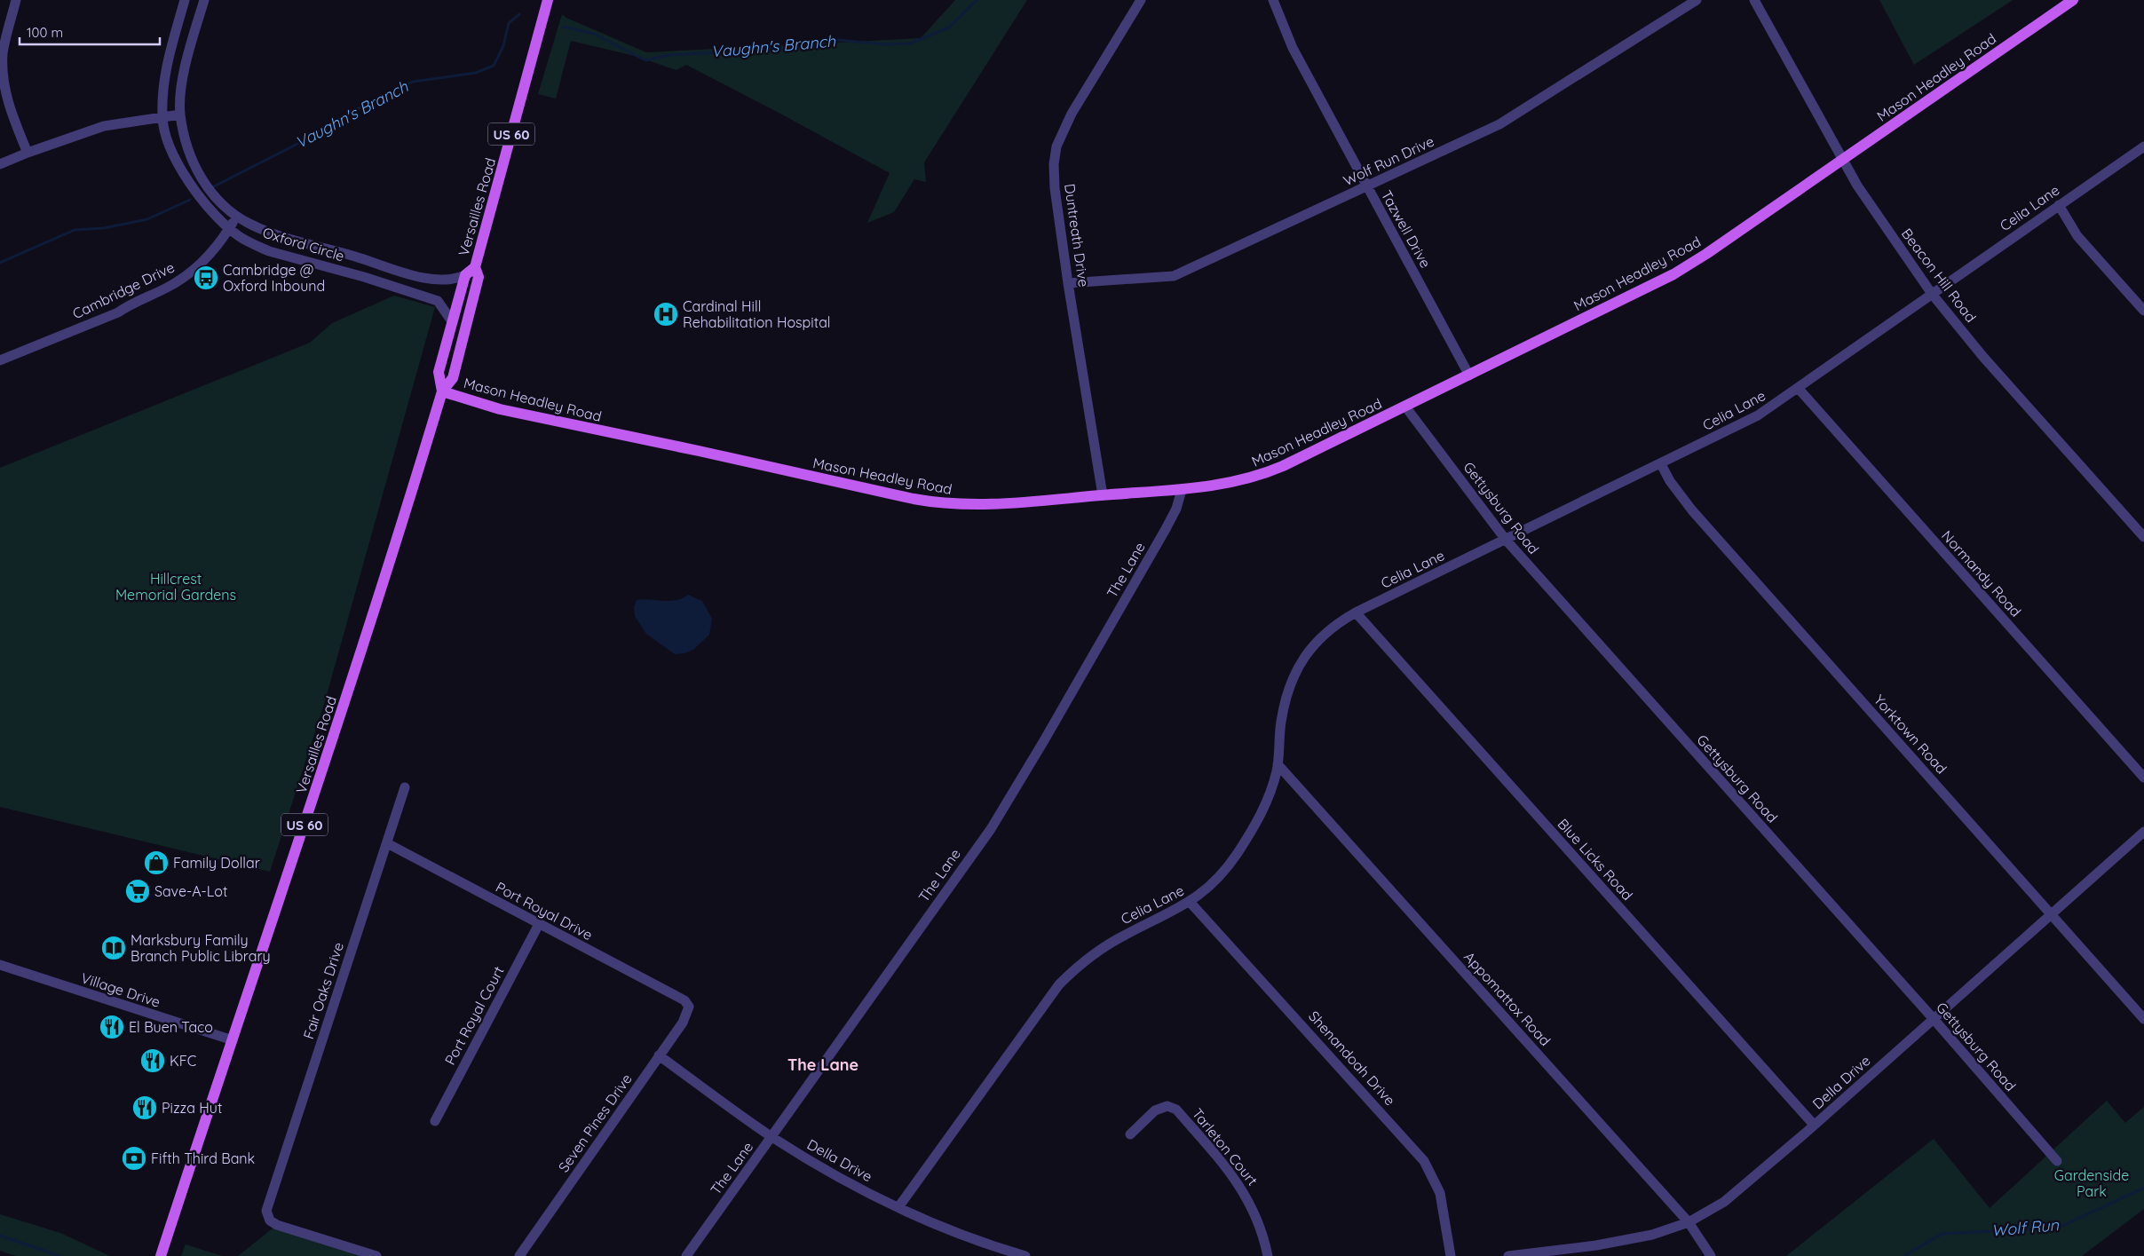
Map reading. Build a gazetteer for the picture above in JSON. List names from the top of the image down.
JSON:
{
  "streets": {
    "main road": ["Mason Headley Road", "US 60", "Versailles Road"],
    "street": [
      "Wolf Run Drive",
      "Celia Lane",
      "Tazwell Drive",
      "Duntreath Drive",
      "Oxford Circle",
      "Beacon Hill Road",
      "Cambridge Drive",
      "Gettysburg Road",
      "The Lane",
      "Normandy Road",
      "Yorktown Road",
      "Blue Licks Road",
      "Port Royal Drive",
      "Village Drive",
      "Fair Oaks Drive",
      "Appomattox Road",
      "Port Royal Court",
      "Shenandoah Drive",
      "Della Drive",
      "Seven Pines Drive",
      "Tarleton Court"
    ]
  },
  "crossings": [
    ["Mason Headley Road", "Versailles Road"],
    ["Mason Headley Road", "Tazwell Drive"],
    ["Mason Headley Road", "Duntreath Drive"],
    ["Mason Headley Road", "Beacon Hill Road"],
    ["Mason Headley Road", "Gettysburg Road"],
    ["Mason Headley Road", "The Lane"],
    ["Wolf Run Drive", "Tazwell Drive"],
    ["Wolf Run Drive", "Duntreath Drive"],
    ["Versailles Road", "Oxford Circle"],
    ["Versailles Road", "Village Drive"],
    ["Celia Lane", "Beacon Hill Road"],
    ["Celia Lane", "Gettysburg Road"],
    ["Celia Lane", "Normandy Road"],
    ["Celia Lane", "Yorktown Road"],
    ["Celia Lane", "Blue Licks Road"],
    ["Celia Lane", "Appomattox Road"],
    ["Celia Lane", "Shenandoah Drive"],
    ["Celia Lane", "Della Drive"],
    ["Oxford Circle", "Cambridge Drive"],
    ["Gettysburg Road", "Della Drive"],
    ["The Lane", "Della Drive"],
    ["Yorktown Road", "Della Drive"],
    ["Blue Licks Road", "Della Drive"],
    ["Port Royal Drive", "Fair Oaks Drive"],
    ["Port Royal Drive", "Port Royal Court"],
    ["Port Royal Drive", "Seven Pines Drive"],
    ["Appomattox Road", "Della Drive"],
    ["Della Drive", "Seven Pines Drive"]
  ],
  "districts": ["The Lane"],
  "water": ["Vaughn's Branch", "Wolf Run"],
  "parks": ["Hillcrest Memorial Gardens", "Gardenside Park"],
  "places": {
    "bus stop": ["Cambridge @ Oxford Inbound"],
    "hospital": ["Cardinal Hill Rehabilitation Hospital"],
    "shop": ["Family Dollar"],
    "supermarket": ["Save-A-Lot"],
    "library": ["Marksbury Family Branch Public Library"],
    "restaurant": ["El Buen Taco", "KFC", "Pizza Hut"],
    "bank": ["Fifth Third Bank"]
  },
  "scale_bar": "100 m"
}
